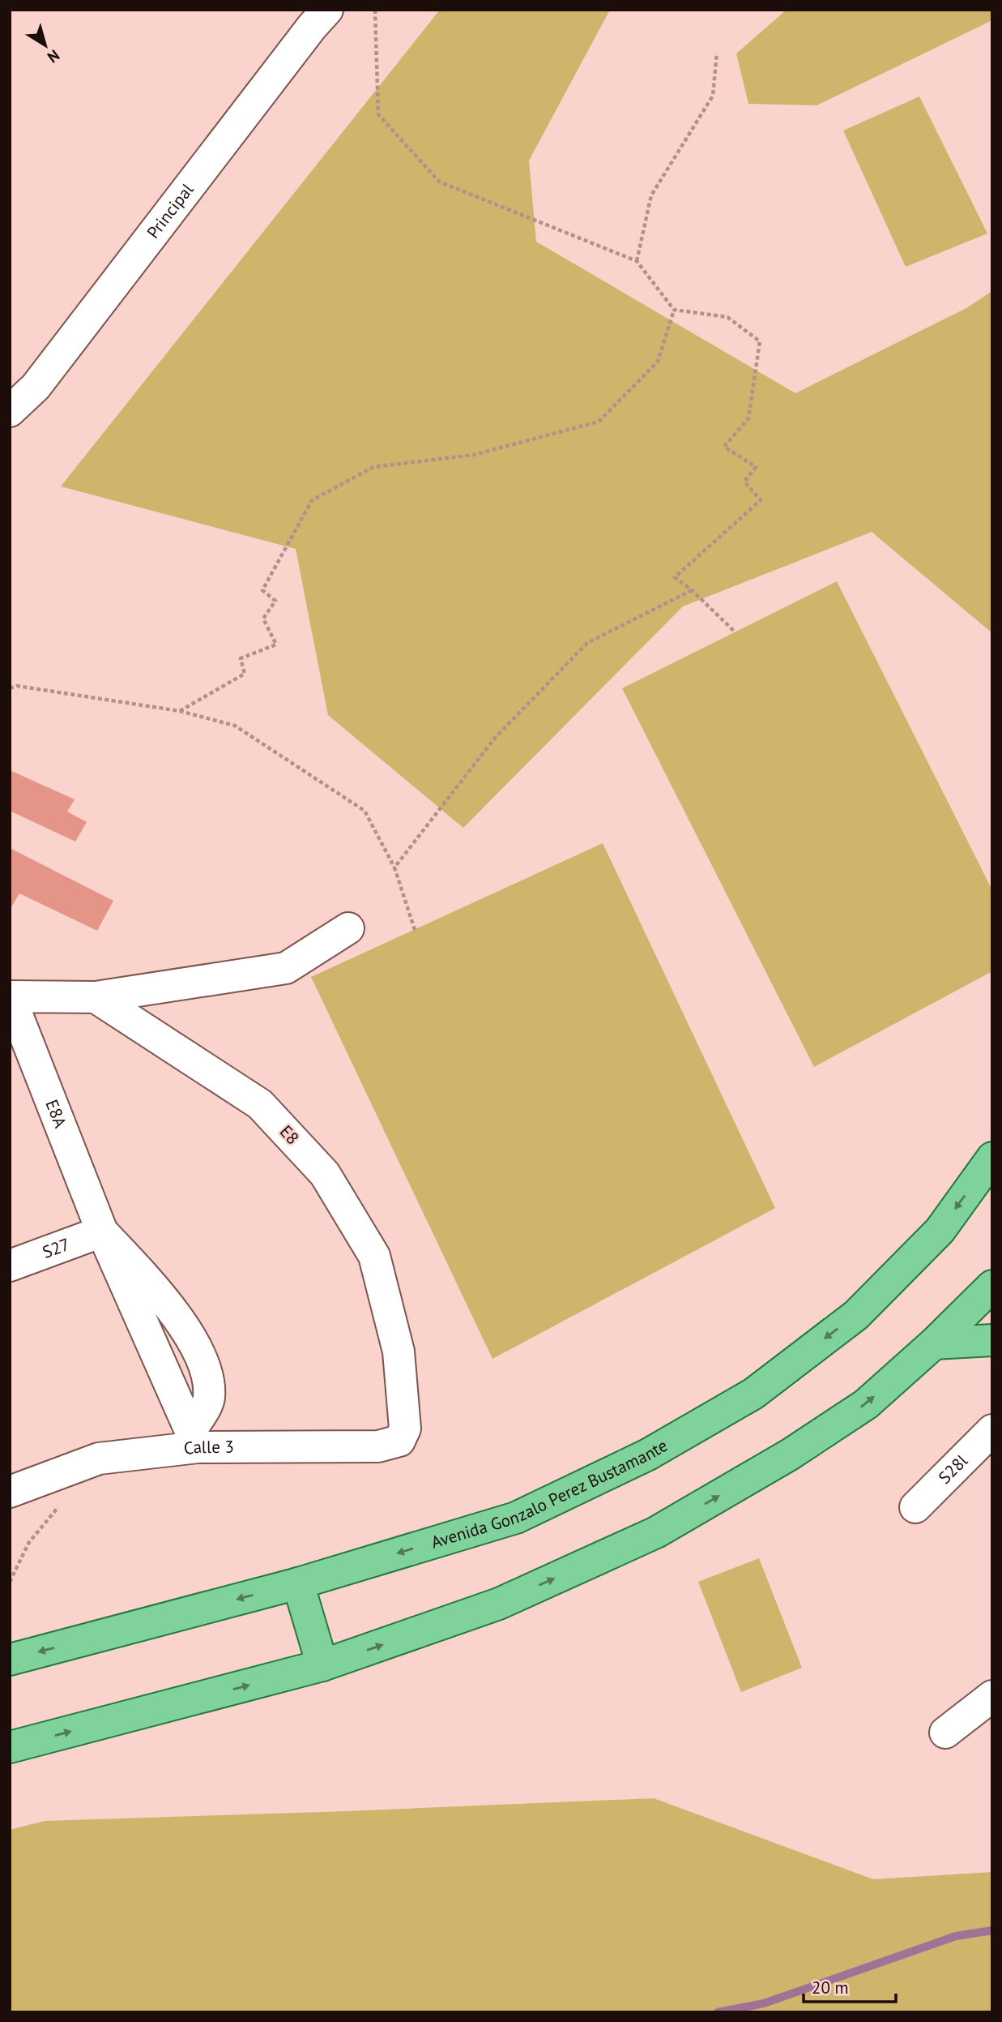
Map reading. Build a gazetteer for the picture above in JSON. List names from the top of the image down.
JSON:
{
  "streets": {
    "main road": ["Avenida Gonzalo Perez Bustamante"],
    "street": [
      "Principal",
      "E8A",
      "E8",
      "S27",
      "Calle 3",
      "S28l"
    ]
  },
  "crossings": [
    ["E8A", "S27"],
    ["E8A", "Calle 3"],
    ["E8", "Calle 3"]
  ],
  "scale_bar": "20 m",
  "north": "bottom right"
}
